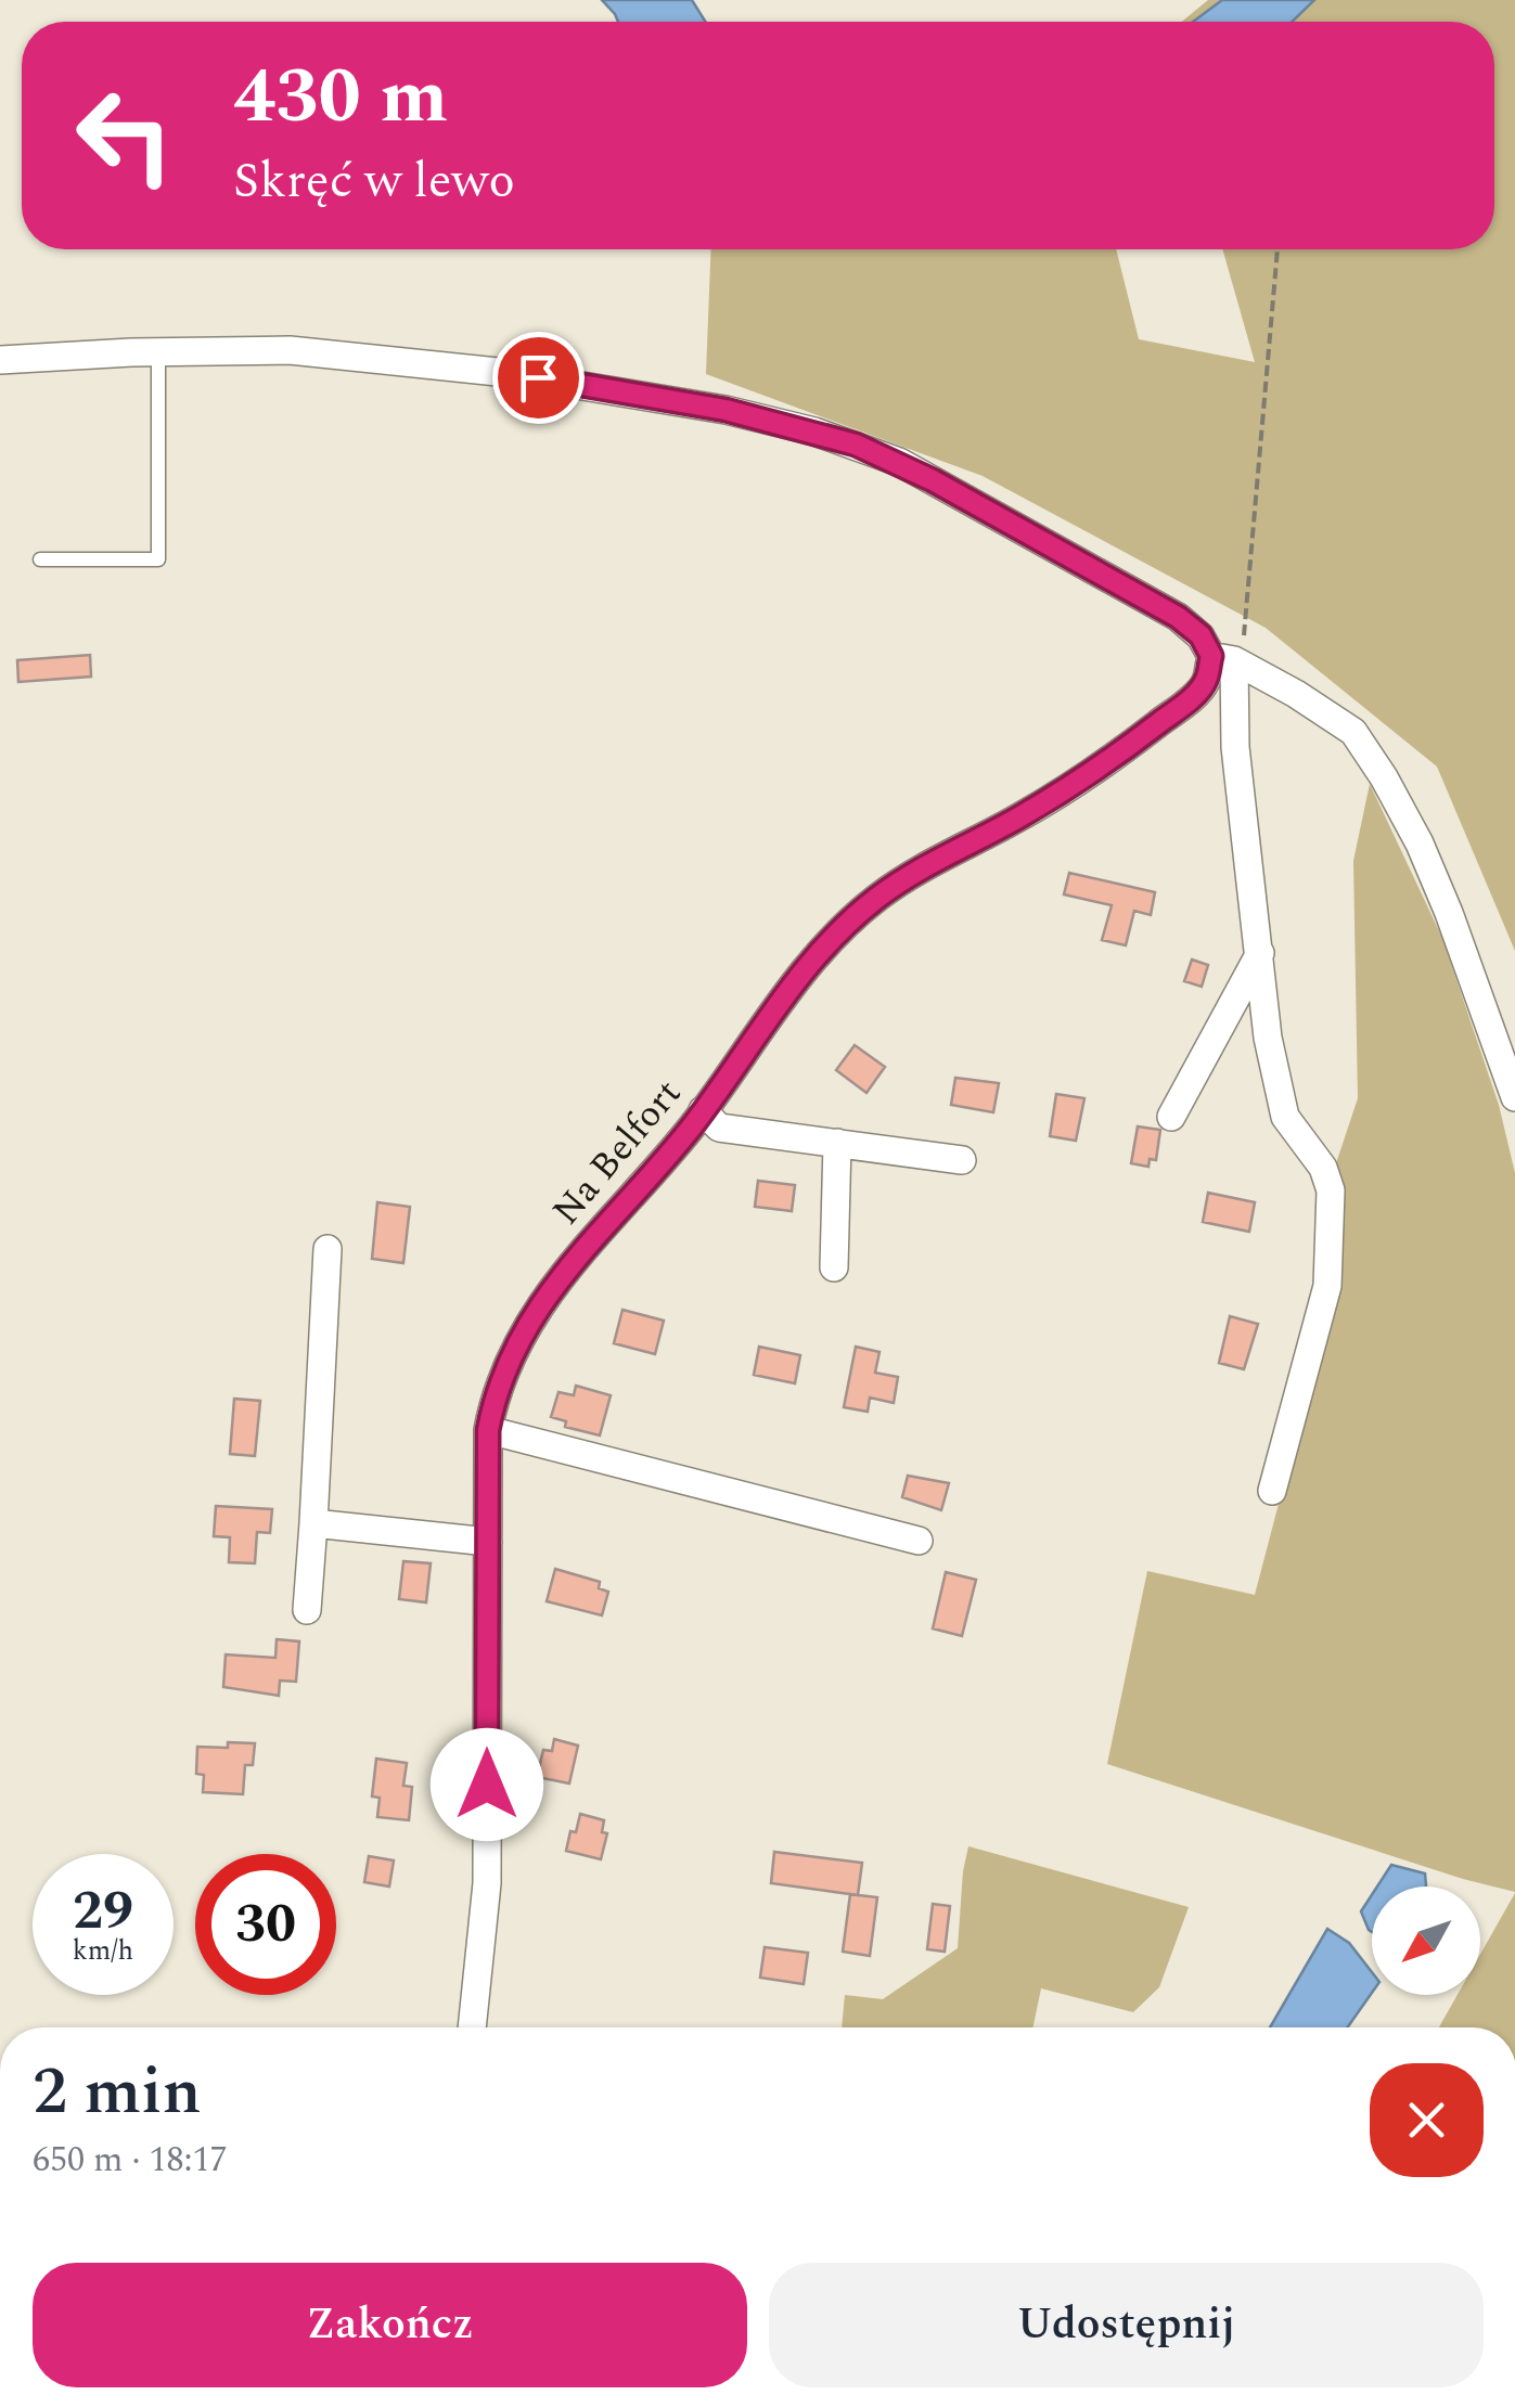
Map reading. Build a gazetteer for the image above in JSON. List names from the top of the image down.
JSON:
{
  "streets": {
    "street": ["Na Belfort"]
  },
  "north": "bottom left",
  "page": {
    "turn": ["430 m", "Skręć w lewo"],
    "speed": "29 km/h",
    "limit": "30",
    "heading": ["2 min", "650 m · 18:17"],
    "buttons": ["Zakończ", "Udostępnij"]
  }
}
